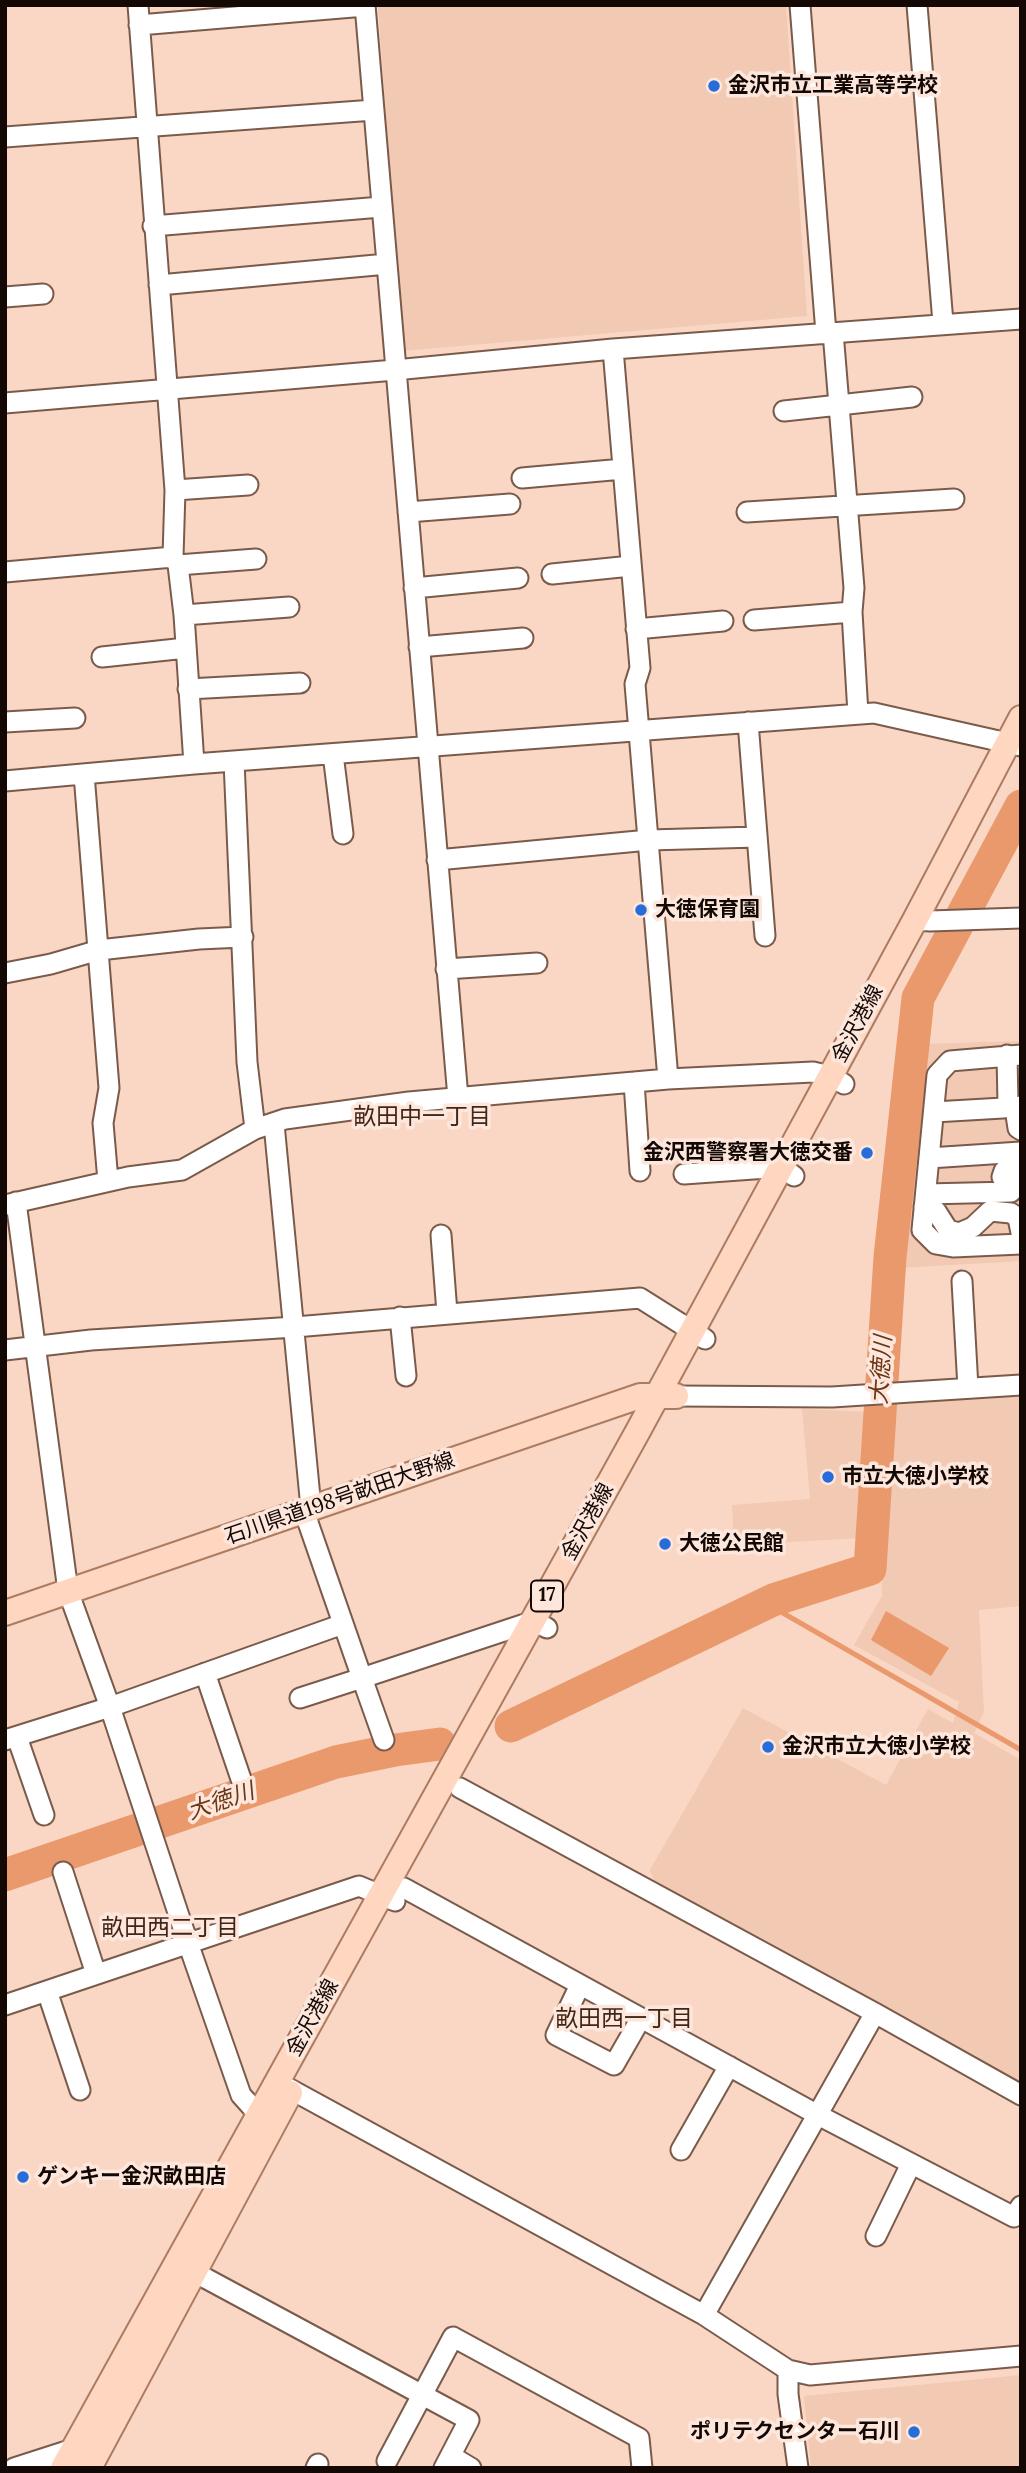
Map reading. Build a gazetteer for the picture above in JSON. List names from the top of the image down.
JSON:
{
  "streets": {
    "main road": ["金沢港線", "石川県道198号畝田大野線", "17"]
  },
  "crossings": [
    ["金沢港線", "石川県道198号畝田大野線"]
  ],
  "districts": ["畝田中一丁目", "畝田西二丁目", "畝田西一丁目"],
  "water": ["大徳川"],
  "places": [
    "金沢市立工業高等学校",
    "大徳保育園",
    "金沢西警察署大徳交番",
    "市立大徳小学校",
    "大徳公民館",
    "金沢市立大徳小学校",
    "ゲンキー金沢畝田店",
    "ポリテクセンター石川"
  ]
}
